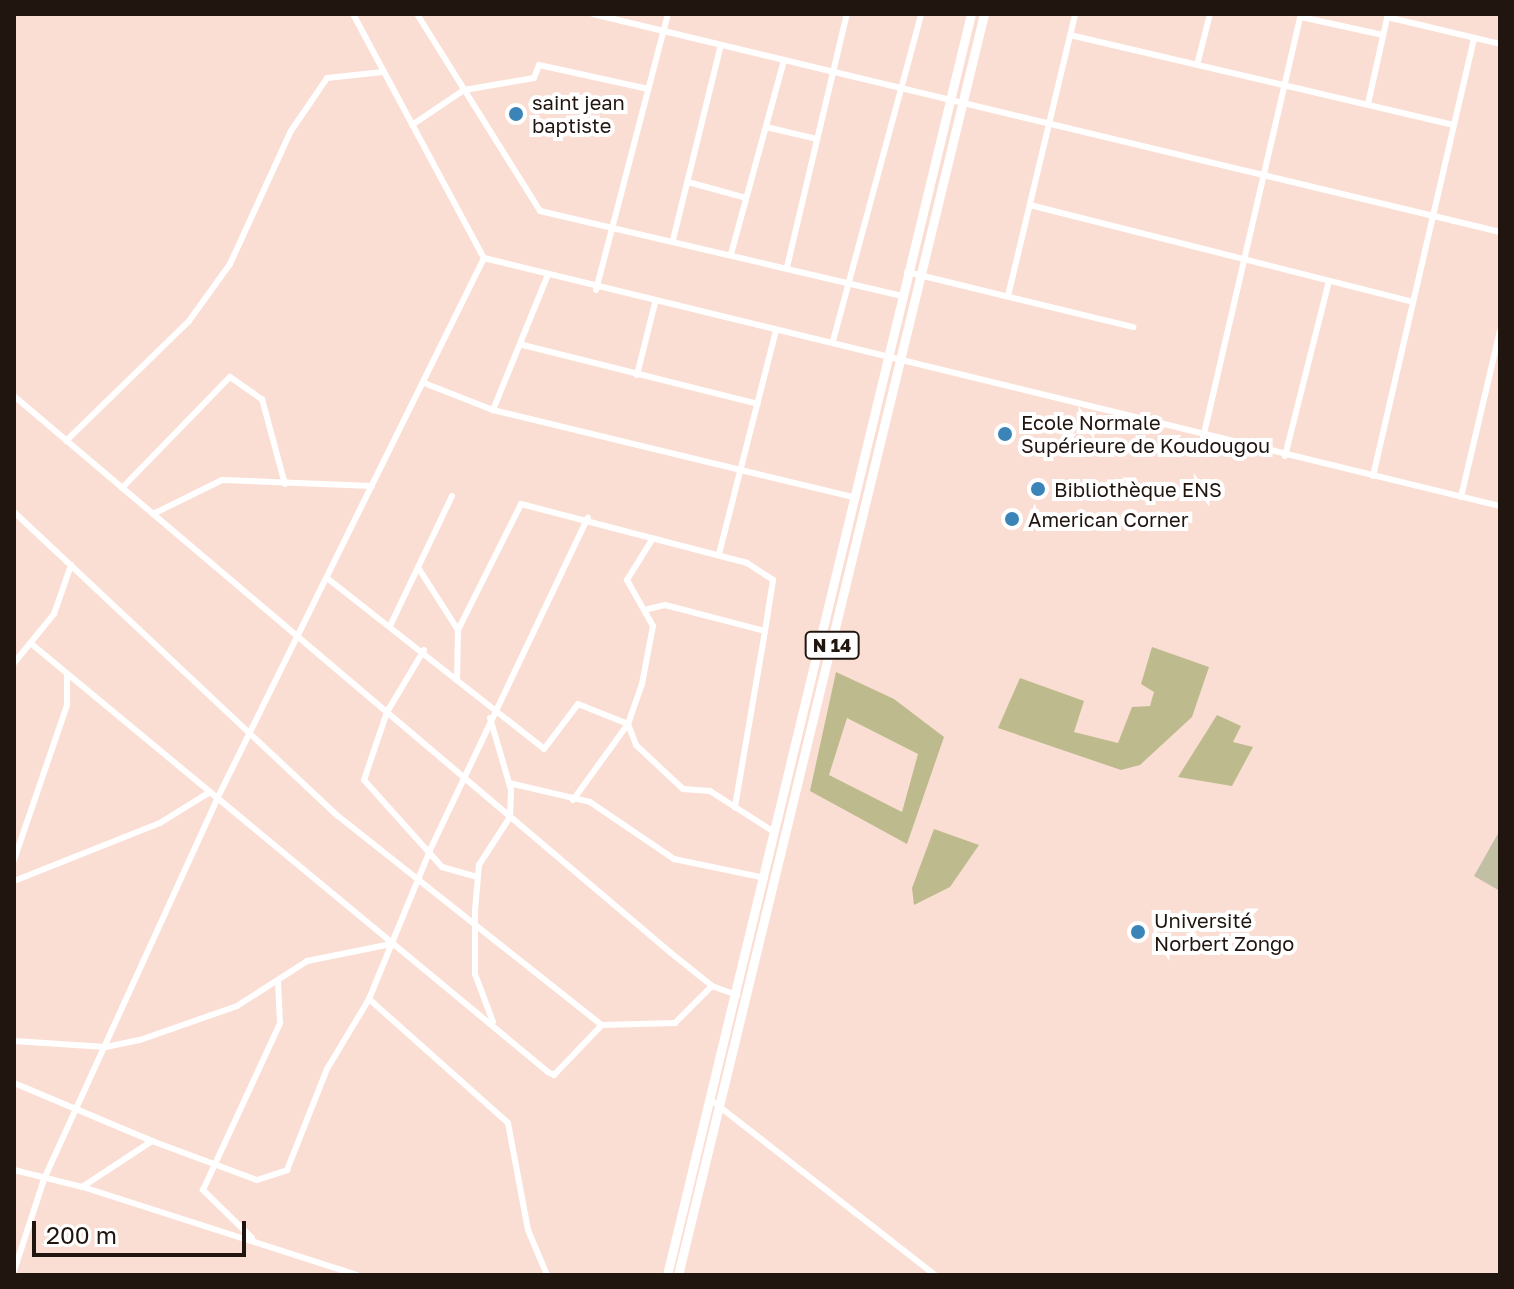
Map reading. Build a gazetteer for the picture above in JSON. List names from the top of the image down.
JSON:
{
  "streets": {
    "main road": ["N 14"]
  },
  "places": [
    "saint jean baptiste",
    "Ecole Normale Supérieure de Koudougou",
    "Bibliothèque ENS",
    "American Corner",
    "Université Norbert Zongo"
  ],
  "scale_bar": "200 m"
}
